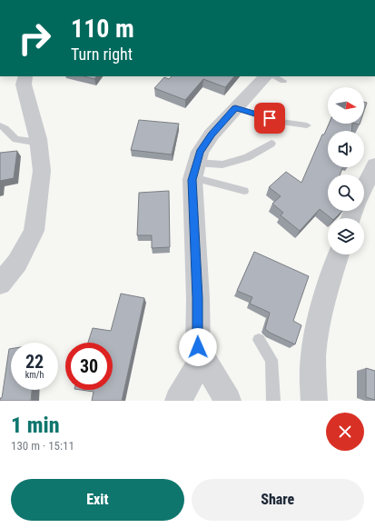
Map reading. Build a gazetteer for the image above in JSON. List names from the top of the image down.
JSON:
{
  "north": "right",
  "page": {
    "turn": ["110 m", "Turn right"],
    "speed": "22 km/h",
    "limit": "30",
    "heading": ["1 min", "130 m · 15:11"],
    "buttons": ["Exit", "Share"]
  }
}
